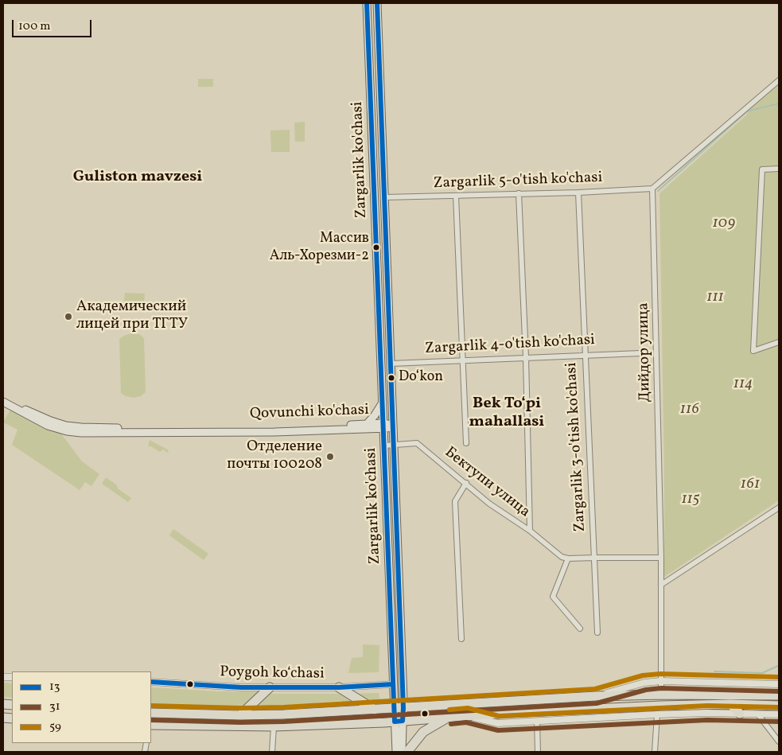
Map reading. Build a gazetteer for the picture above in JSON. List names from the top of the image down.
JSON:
{
  "streets": {
    "main road": ["Zargarlik ko'chasi", "Zargarlik 4-o'tish ko'chasi", "Qovunchi ko'chasi"],
    "street": [
      "Zargarlik 5-o'tish ko'chasi",
      "Дийдор улица",
      "Zargarlik 3-o'tish ko'chasi",
      "Бектупи улица",
      "Poygoh koʻchasi"
    ]
  },
  "crossings": [
    ["Zargarlik ko'chasi", "Zargarlik 5-o'tish ko'chasi"],
    ["Zargarlik ko'chasi", "Zargarlik 4-o'tish ko'chasi"],
    ["Zargarlik ko'chasi", "Qovunchi ko'chasi"],
    ["Zargarlik ko'chasi", "Бектупи улица"],
    ["Zargarlik ko'chasi", "Poygoh koʻchasi"],
    ["Zargarlik 5-o'tish ko'chasi", "Дийдор улица"],
    ["Zargarlik 5-o'tish ko'chasi", "Zargarlik 3-o'tish ko'chasi"],
    ["Zargarlik 4-o'tish ko'chasi", "Zargarlik 3-o'tish ko'chasi"]
  ],
  "districts": ["Guliston mavzesi", "Bek Toʻpi mahallasi"],
  "parks": [
    "109",
    "111",
    "114",
    "116",
    "161",
    "115"
  ],
  "places": [
    "Массив Аль-Хорезми-2",
    "Академический лицей при ТГТУ",
    "Doʻkon",
    "Отделение почты 100208"
  ],
  "lines": ["transit line 13", "transit line 59", "transit line 31"],
  "legend": ["13", "31", "59"],
  "scale_bar": "100 m"
}
